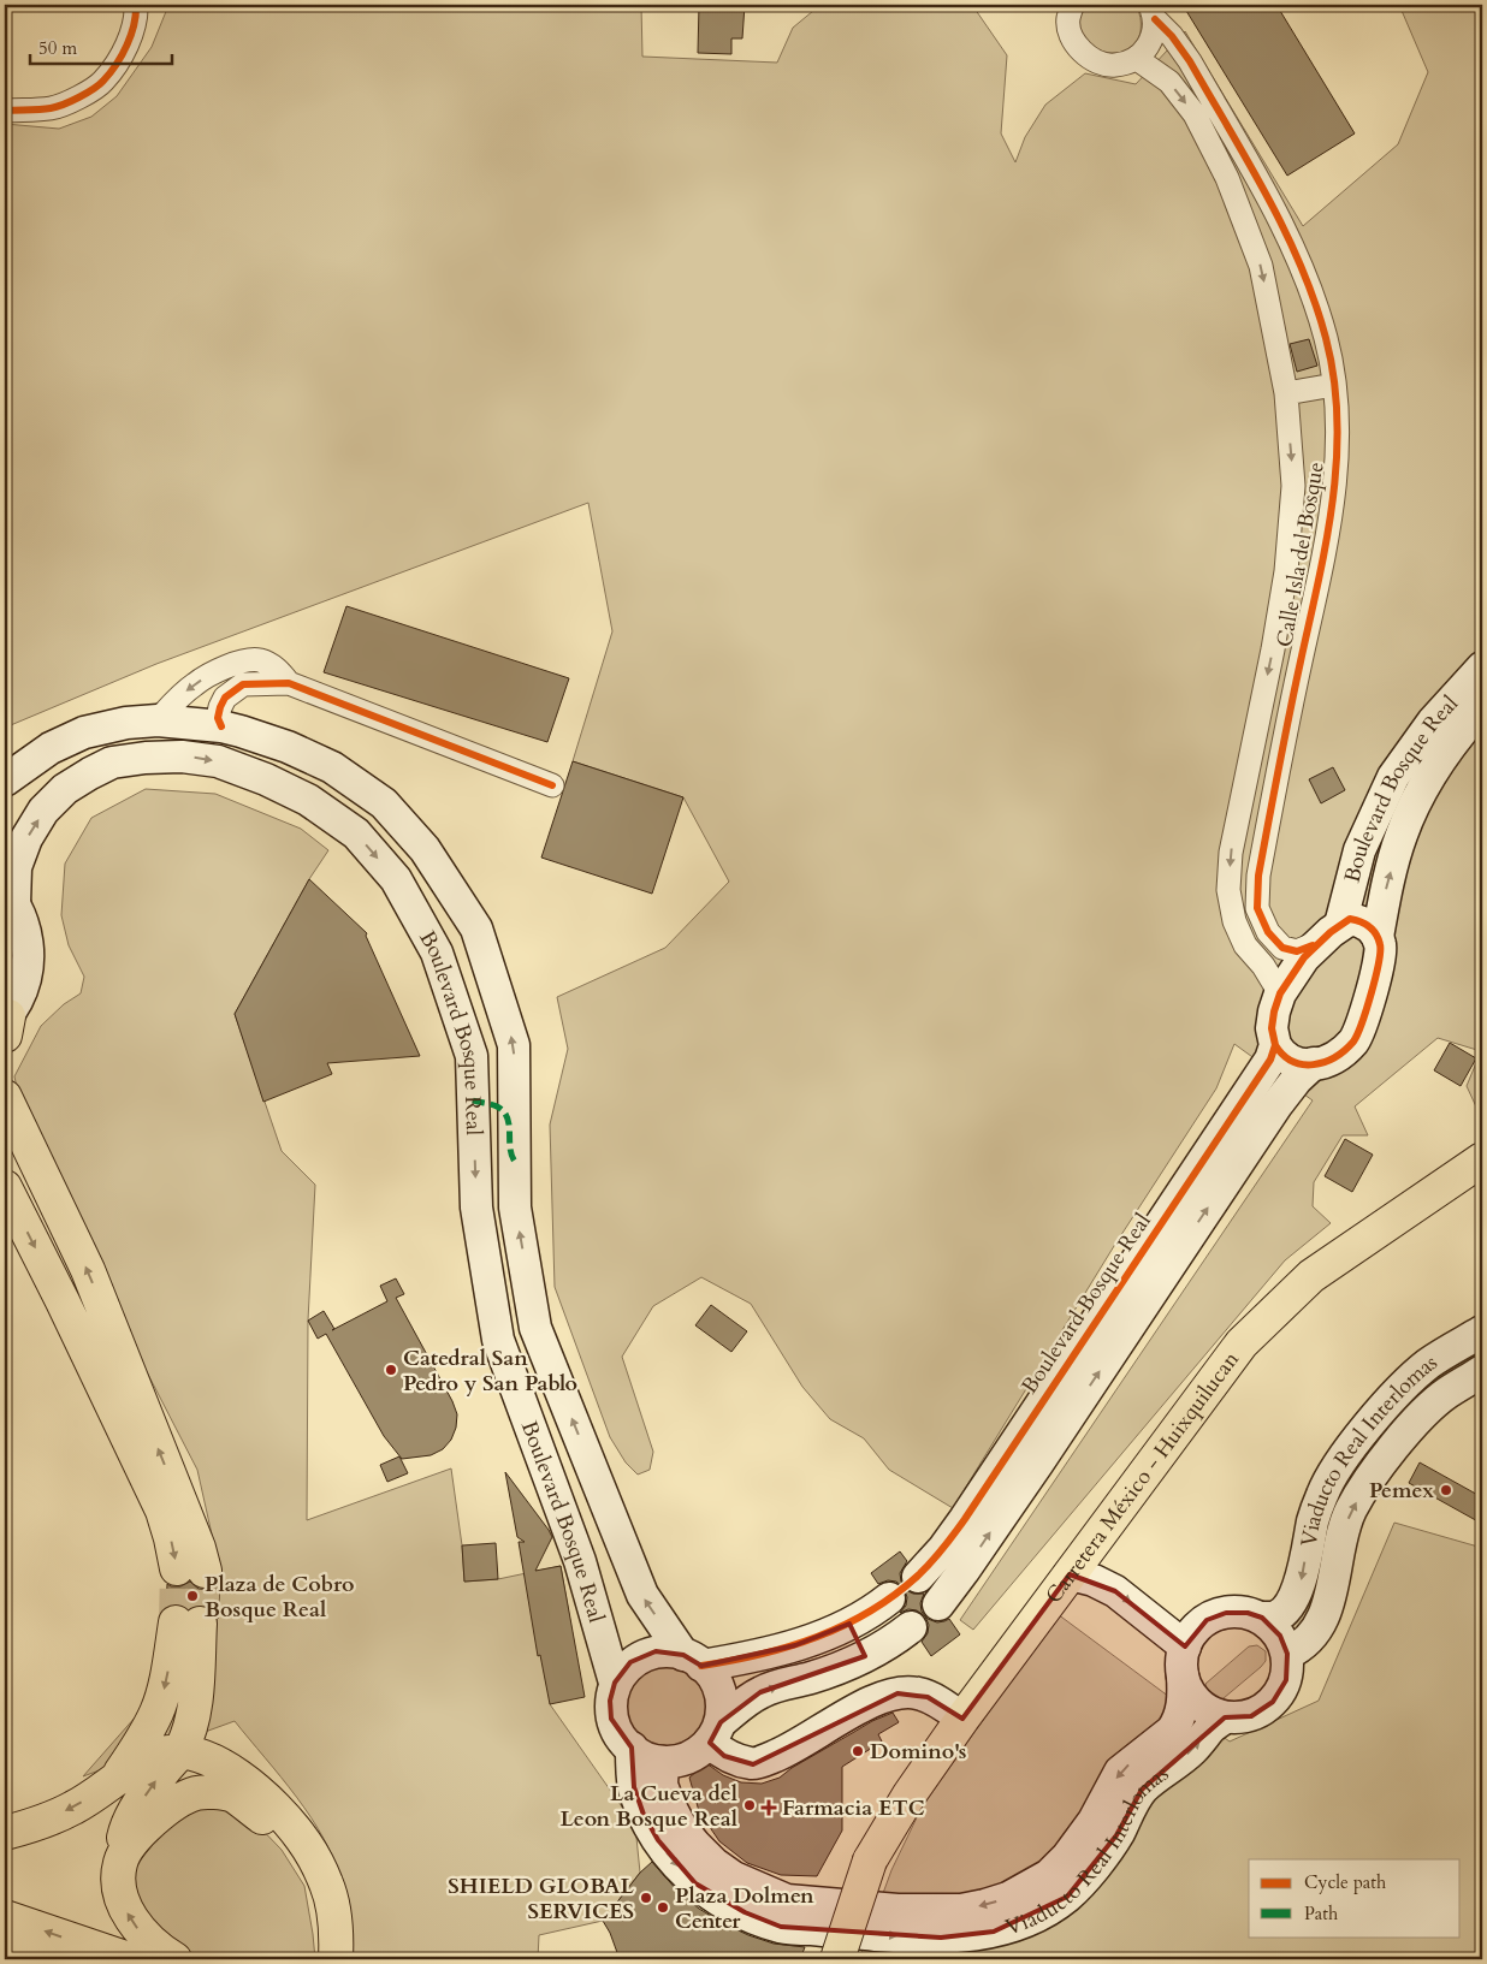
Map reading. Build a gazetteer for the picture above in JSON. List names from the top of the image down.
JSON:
{
  "streets": {
    "main road": ["Boulevard Bosque Real", "Viaducto Real Interlomas", "Carretera México - Huixquilucan"],
    "street": ["Calle Isla del Bosque"]
  },
  "crossings": [
    ["Calle Isla del Bosque", "Boulevard Bosque Real"],
    ["Boulevard Bosque Real", "Viaducto Real Interlomas"]
  ],
  "places": {
    "other": [
      "Catedral San Pedro y San Pablo",
      "Pemex",
      "Plaza de Cobro Bosque Real",
      "Domino's",
      "La Cueva del Leon Bosque Real",
      "SHIELD GLOBAL SERVICES",
      "Plaza Dolmen Center"
    ],
    "health": ["Farmacia ETC"]
  },
  "legend": ["Cycle path", "Path"],
  "scale_bar": "50 m"
}
